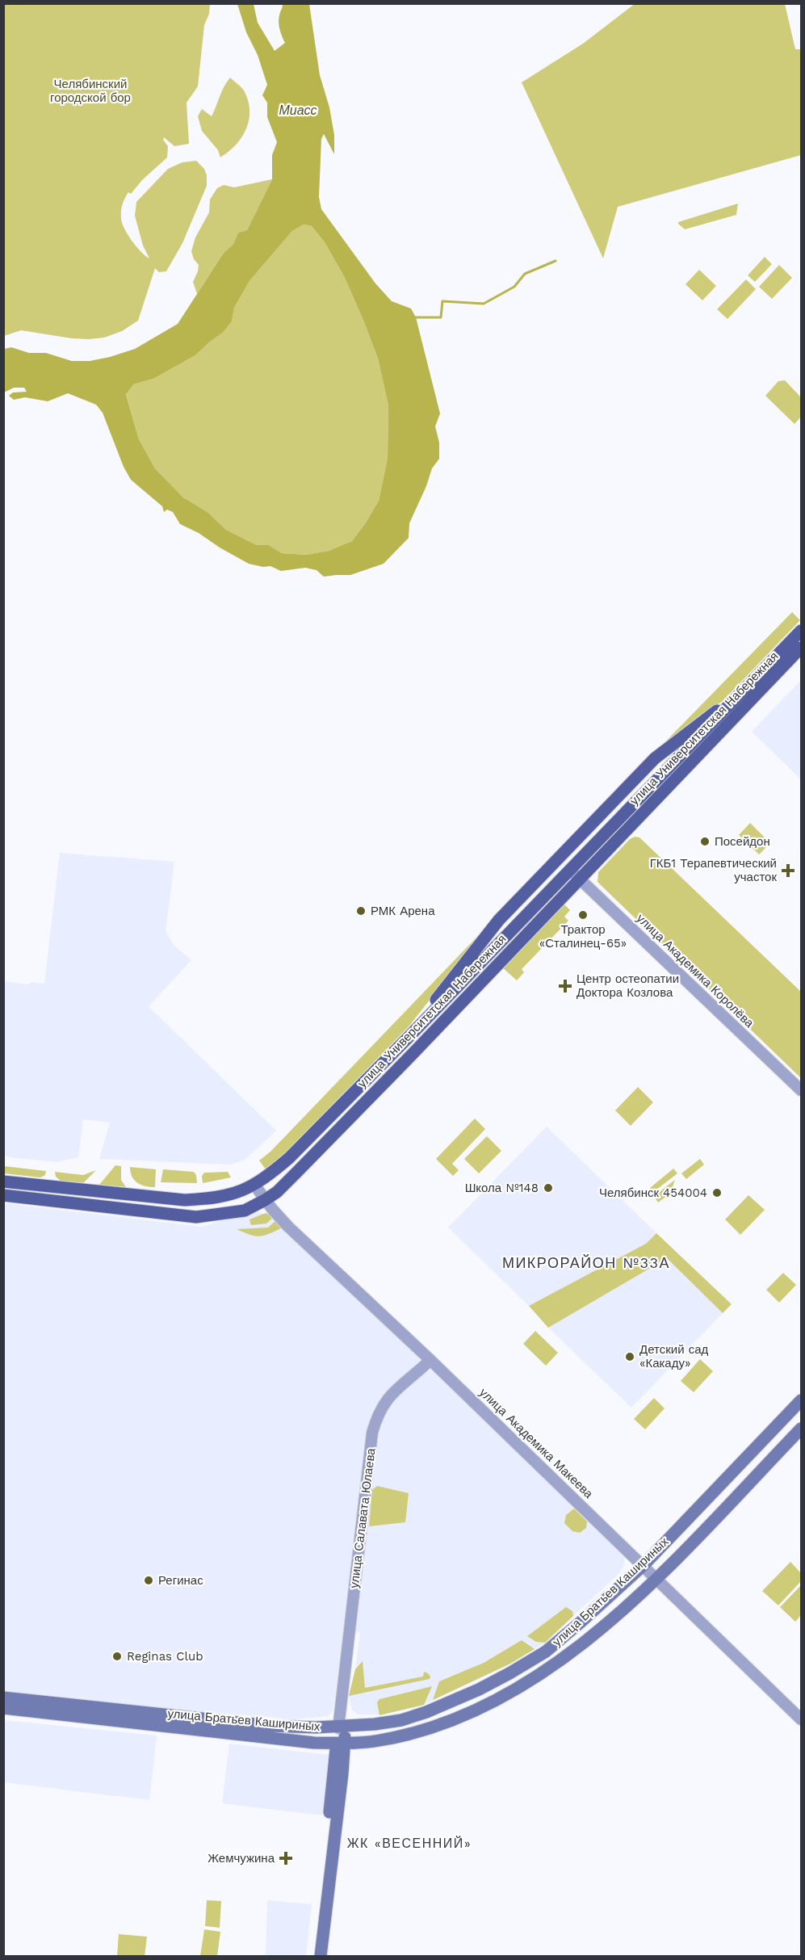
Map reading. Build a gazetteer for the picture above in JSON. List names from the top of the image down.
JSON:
{
  "streets": {
    "main road": ["улица Университетская Набережная", "улица Салавата Юлаева", "улица Братьев Кашириных"],
    "street": ["улица Академика Королёва", "улица Академика Макеева"]
  },
  "crossings": [
    ["улица Университетская Набережная", "улица Академика Королёва"],
    ["улица Университетская Набережная", "улица Академика Макеева"],
    ["улица Академика Макеева", "улица Салавата Юлаева"],
    ["улица Академика Макеева", "улица Братьев Кашириных"],
    ["улица Салавата Юлаева", "улица Братьев Кашириных"]
  ],
  "districts": ["МИКРОРАЙОН №33А", "ЖК «ВЕСЕННИЙ»"],
  "water": ["Миасс"],
  "parks": ["Челябинский городской бор"],
  "places": {
    "other": [
      "Посейдон",
      "РМК Арена",
      "Трактор «Сталинец-65»",
      "Школа №148",
      "Челябинск 454004",
      "Детский сад «Какаду»",
      "Регинас",
      "Reginas Club"
    ],
    "health": ["ГКБ1 Терапевтический участок", "Центр остеопатии Доктора Козлова", "Жемчужина"]
  }
}
